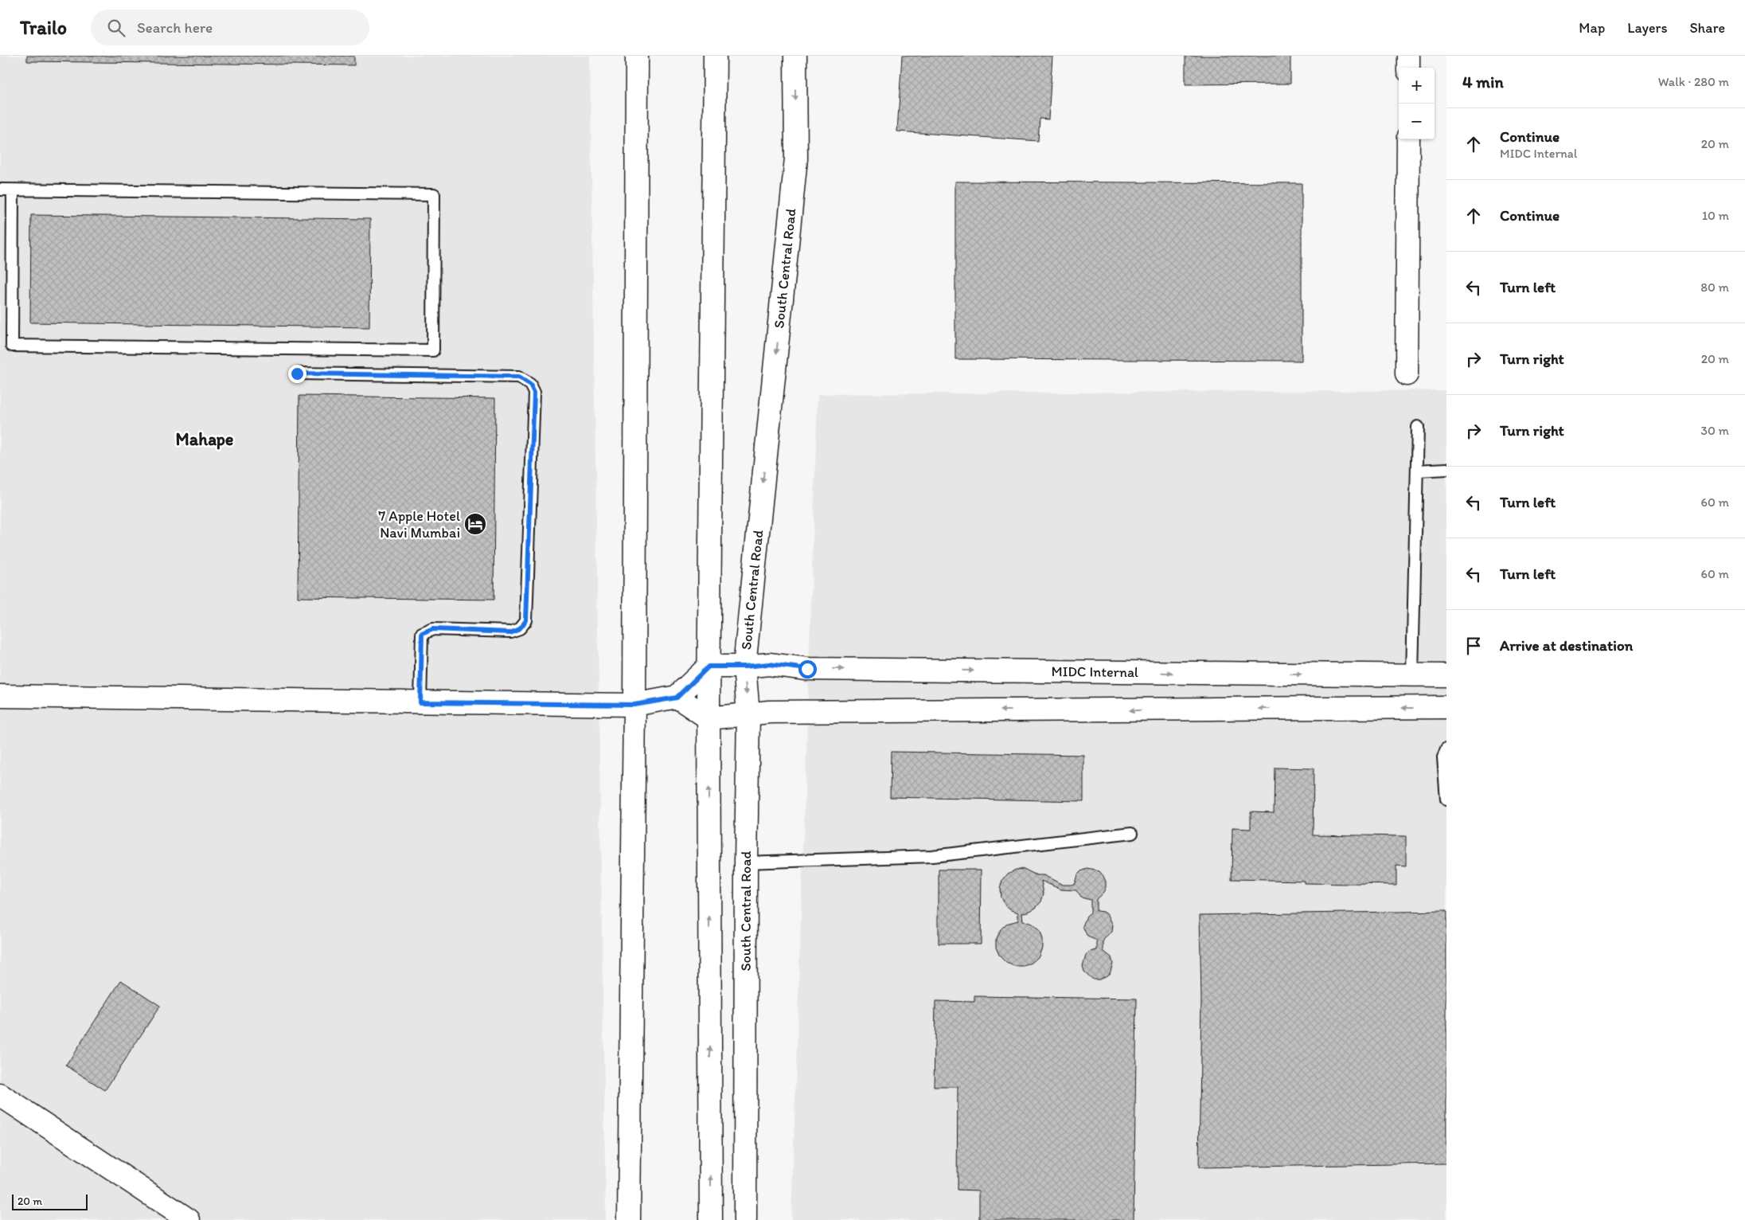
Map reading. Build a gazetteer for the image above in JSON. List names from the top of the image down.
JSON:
{
  "streets": {
    "street": ["South Central Road", "MIDC Internal"]
  },
  "crossings": [
    ["South Central Road", "MIDC Internal"]
  ],
  "districts": ["Mahape"],
  "places": {
    "hotel": ["7 Apple Hotel Navi Mumbai"]
  },
  "scale_bar": "20 m",
  "page": {
    "header": "Trailo",
    "search": "Search here",
    "nav": ["Map", "Layers", "Share"],
    "heading": ["4 min", "Walk · 280 m"],
    "map_buttons": ["+", "−"],
    "list": [
      ["Continue", "MIDC Internal", "20 m"],
      ["Continue", "10 m"],
      ["Turn left", "80 m"],
      ["Turn right", "20 m"],
      ["Turn right", "30 m"],
      ["Turn left", "60 m"],
      ["Turn left", "60 m"],
      "Arrive at destination"
    ],
    "scale": "20 m"
  }
}
